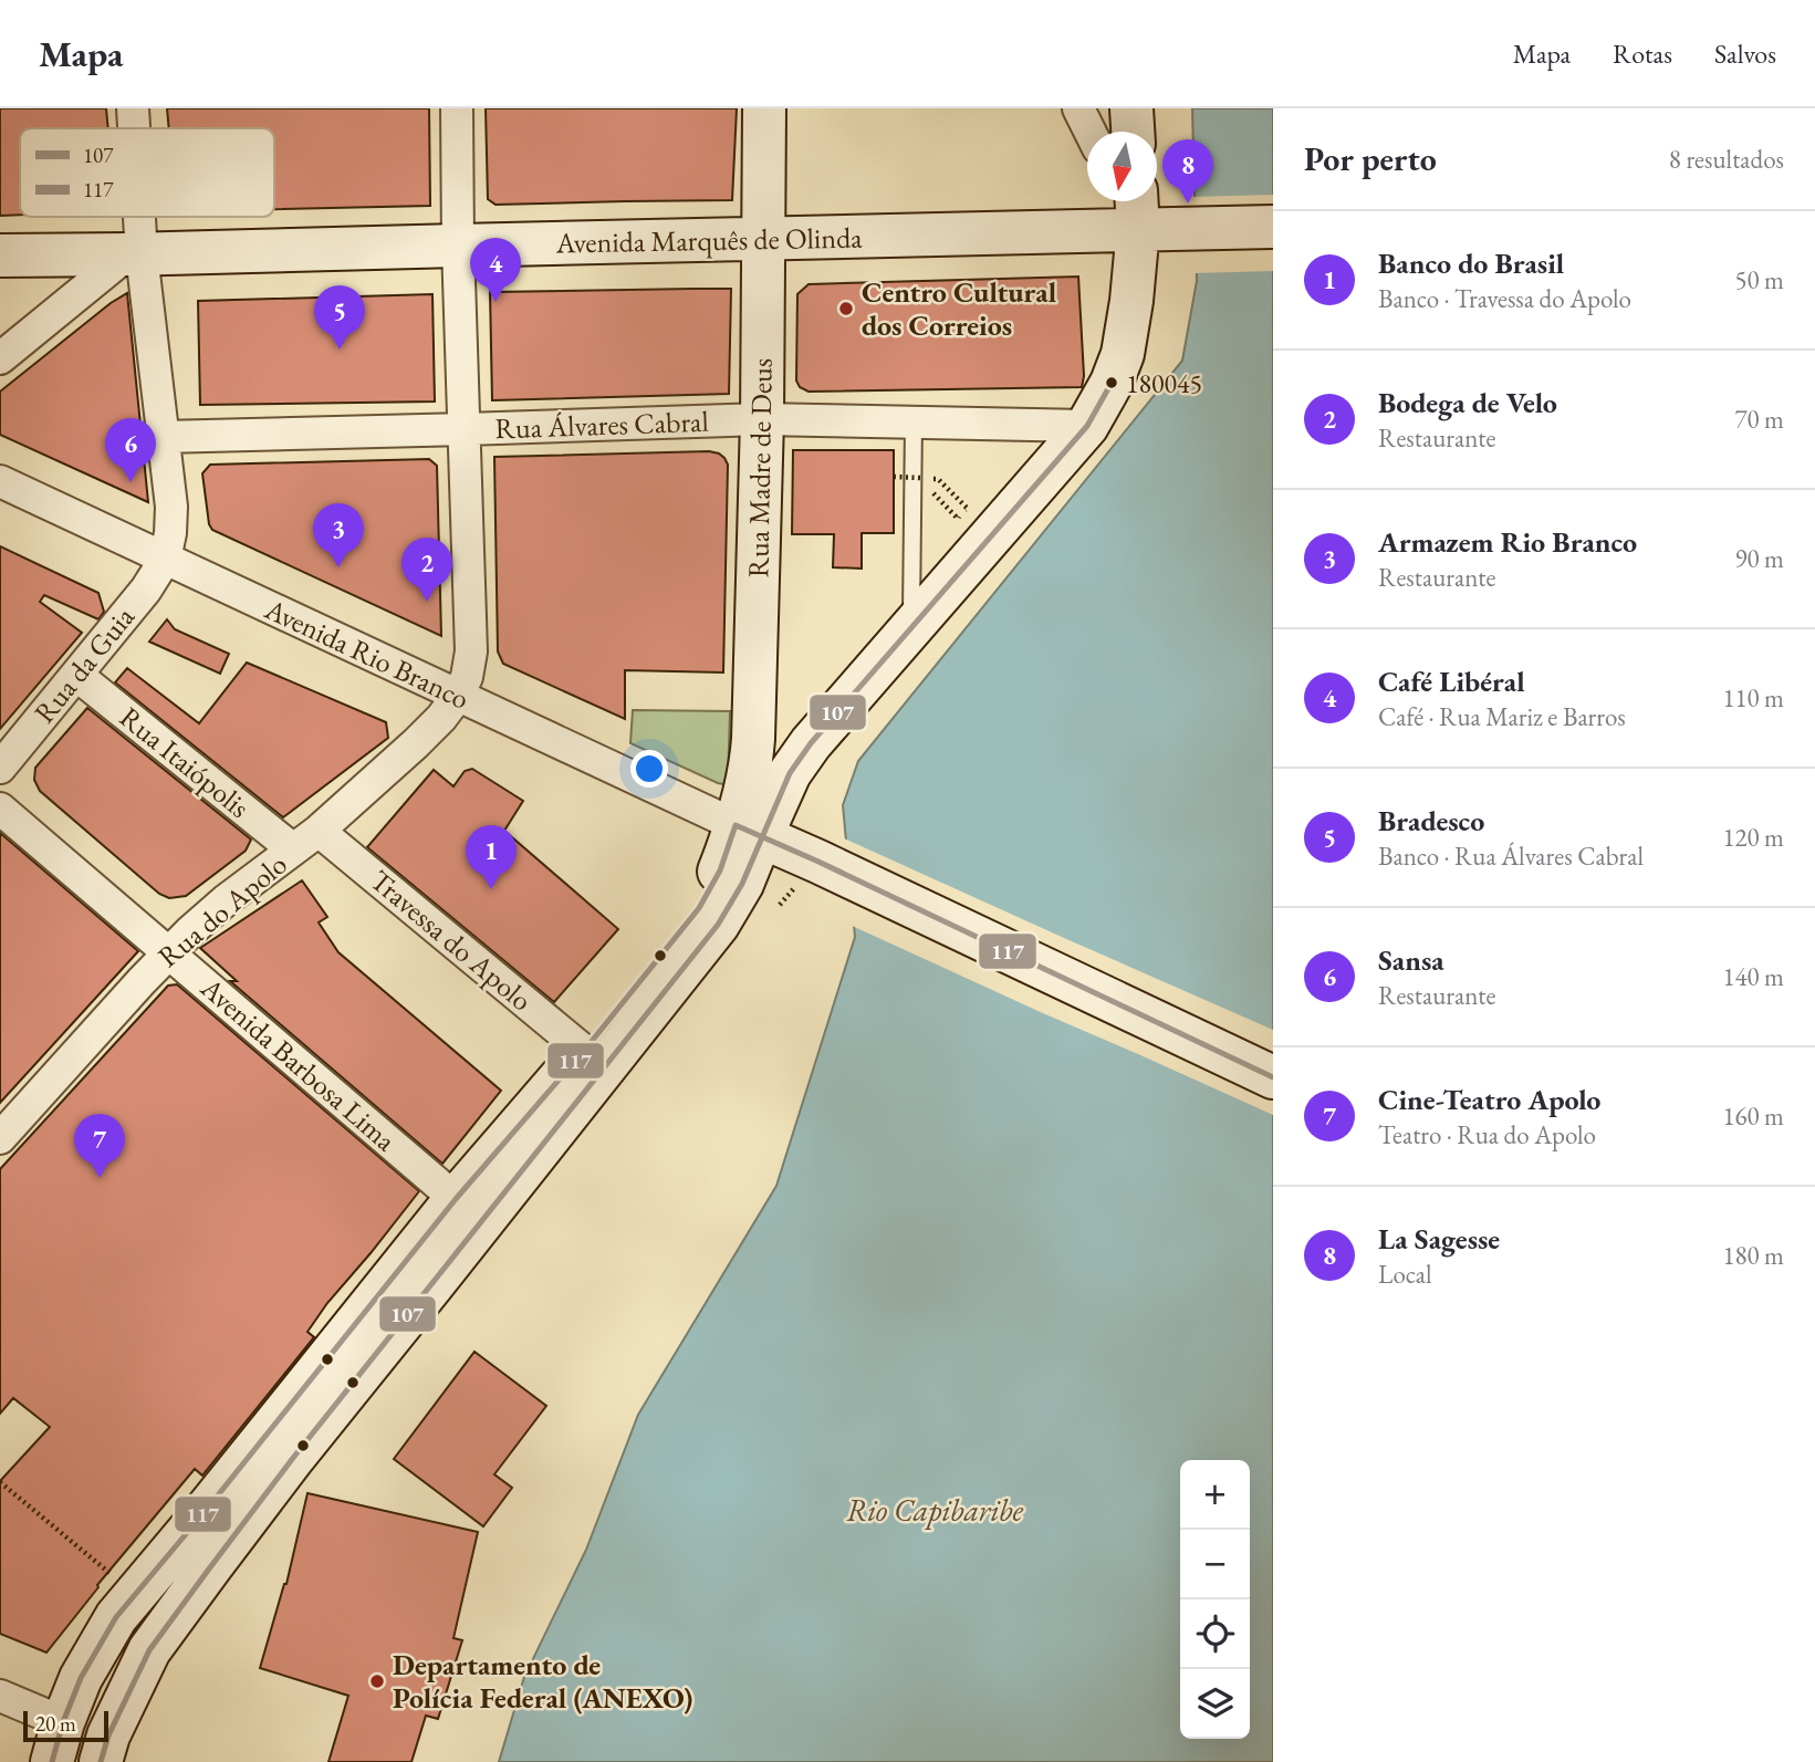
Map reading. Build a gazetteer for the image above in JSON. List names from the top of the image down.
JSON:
{
  "streets": {
    "main road": ["Avenida Marquês de Olinda", "Rua Madre de Deus"],
    "street": [
      "Rua Álvares Cabral",
      "Avenida Rio Branco",
      "Rua da Guia",
      "Rua Itaiópolis",
      "Rua do Apolo",
      "Travessa do Apolo",
      "Avenida Barbosa Lima"
    ]
  },
  "crossings": [
    ["Avenida Marquês de Olinda", "Rua Madre de Deus"],
    ["Rua Álvares Cabral", "Rua Madre de Deus"],
    ["Rua Madre de Deus", "Avenida Rio Branco"],
    ["Avenida Rio Branco", "Rua da Guia"],
    ["Avenida Rio Branco", "Rua do Apolo"],
    ["Rua da Guia", "Rua Itaiópolis"],
    ["Rua Itaiópolis", "Rua do Apolo"],
    ["Rua do Apolo", "Travessa do Apolo"],
    ["Rua do Apolo", "Avenida Barbosa Lima"]
  ],
  "water": ["Rio Capibaribe"],
  "places": ["Centro Cultural dos Correios", "180045", "Departamento de Polícia Federal (ANEXO)"],
  "lines": ["transit line 107", "transit line 117"],
  "legend": ["107", "117"],
  "scale_bar": "20 m",
  "north": "bottom",
  "page": {
    "header": "Mapa",
    "nav": ["Mapa", "Rotas", "Salvos"],
    "heading": ["Por perto", "8 resultados"],
    "pins": [
      "8",
      "4",
      "5",
      "6",
      "3",
      "2",
      "1",
      "7"
    ],
    "list": [
      {
        "mark": "1",
        "name": "Banco do Brasil",
        "note": "Banco · Travessa do Apolo",
        "value": "50 m"
      },
      {
        "mark": "2",
        "name": "Bodega de Velo",
        "note": "Restaurante",
        "value": "70 m"
      },
      {
        "mark": "3",
        "name": "Armazem Rio Branco",
        "note": "Restaurante",
        "value": "90 m"
      },
      {
        "mark": "4",
        "name": "Café Libéral",
        "note": "Café · Rua Mariz e Barros",
        "value": "110 m"
      },
      {
        "mark": "5",
        "name": "Bradesco",
        "note": "Banco · Rua Álvares Cabral",
        "value": "120 m"
      },
      {
        "mark": "6",
        "name": "Sansa",
        "note": "Restaurante",
        "value": "140 m"
      },
      {
        "mark": "7",
        "name": "Cine-Teatro Apolo",
        "note": "Teatro · Rua do Apolo",
        "value": "160 m"
      },
      {
        "mark": "8",
        "name": "La Sagesse",
        "note": "Local",
        "value": "180 m"
      }
    ],
    "map_buttons": ["+", "−"],
    "scale": "20 m"
  }
}
